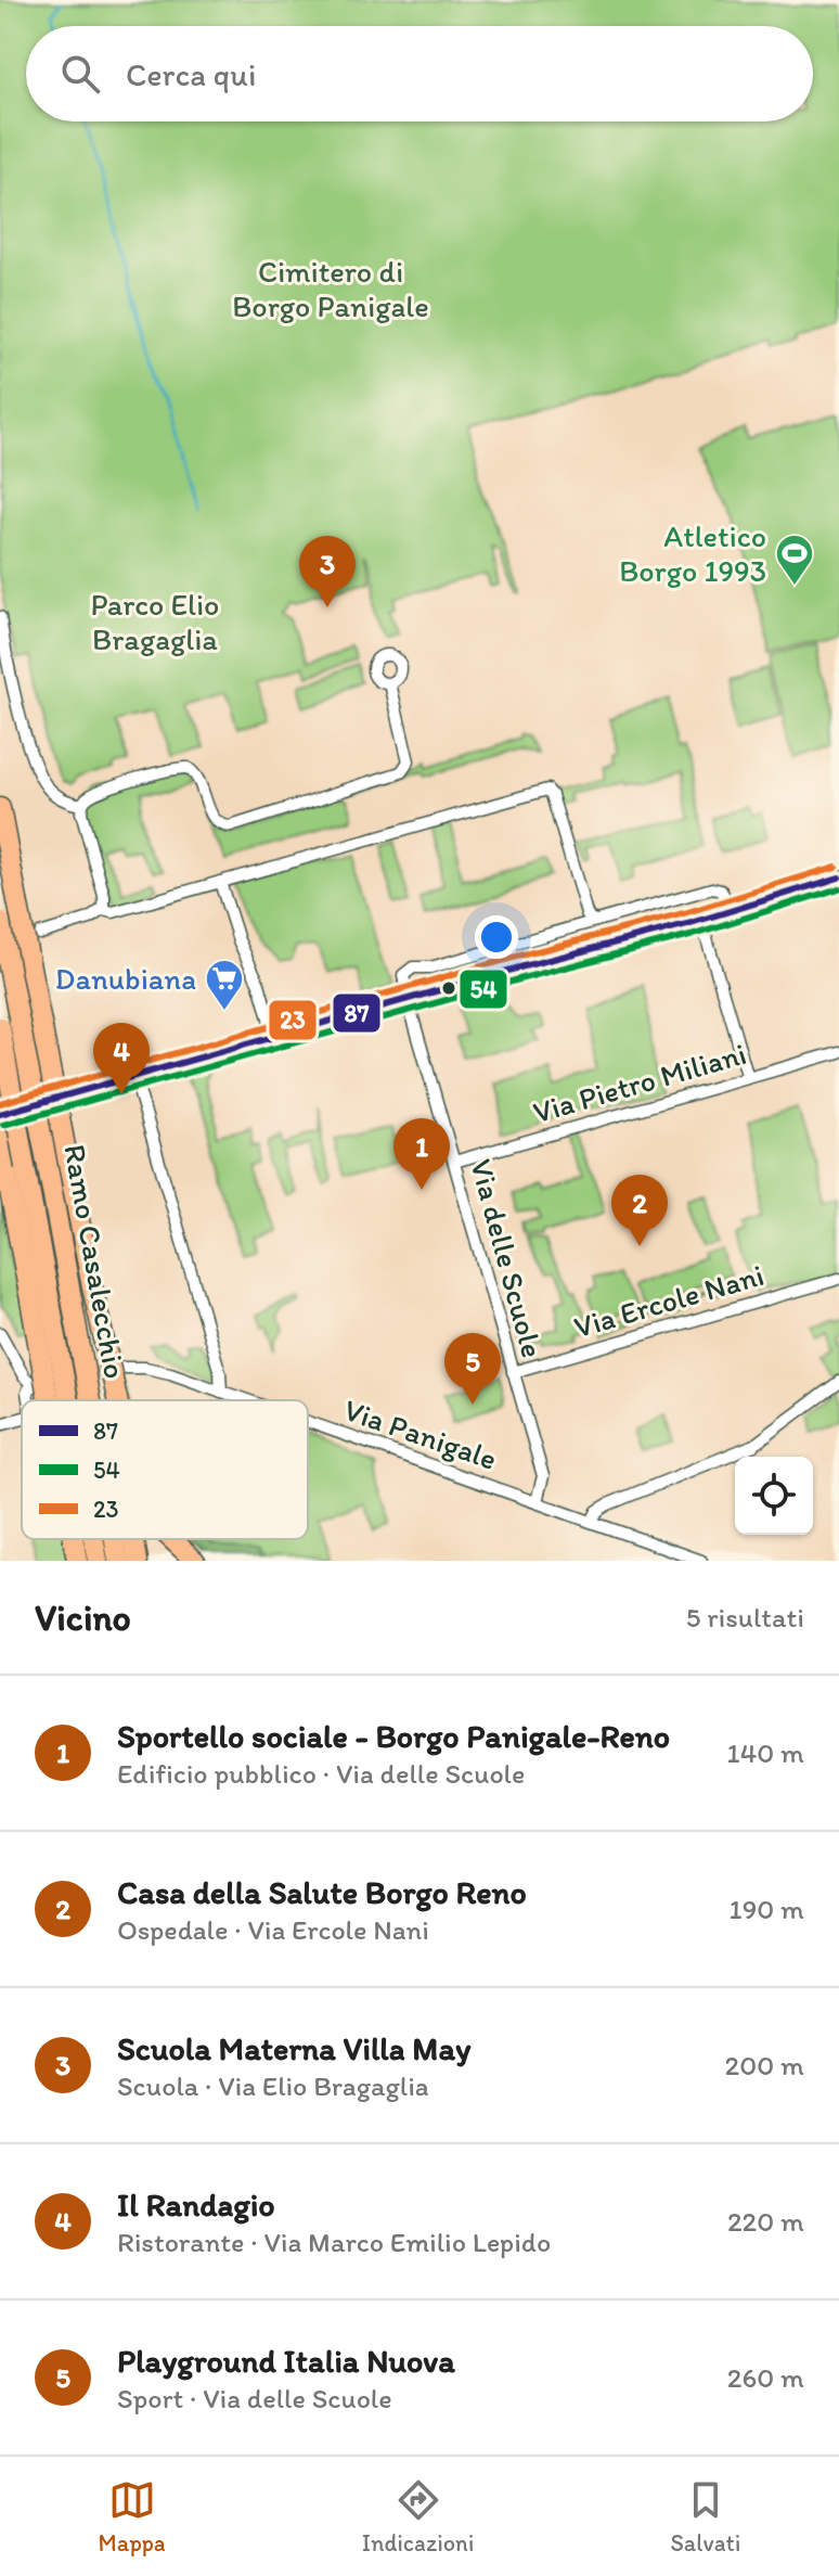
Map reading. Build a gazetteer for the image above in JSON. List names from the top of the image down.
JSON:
{
  "streets": {
    "highway": ["Ramo Casalecchio"],
    "street": [
      "Via Pietro Miliani",
      "Via delle Scuole",
      "Via Ercole Nani",
      "Via Panigale"
    ]
  },
  "crossings": [
    ["Via Pietro Miliani", "Via delle Scuole"],
    ["Via delle Scuole", "Via Ercole Nani"],
    ["Via delle Scuole", "Via Panigale"]
  ],
  "parks": ["Cimitero di Borgo Panigale", "Parco Elio Bragaglia"],
  "places": {
    "sports": ["Atletico Borgo 1993"],
    "supermarket": ["Danubiana"]
  },
  "lines": ["transit line 23", "transit line 87", "transit line 54"],
  "legend": ["87", "54", "23"],
  "page": {
    "search": "Cerca qui",
    "pins": [
      "3",
      "4",
      "1",
      "2",
      "5"
    ],
    "heading": ["Vicino", "5 risultati"],
    "list": [
      {
        "mark": "1",
        "name": "Sportello sociale - Borgo Panigale-Reno",
        "note": "Edificio pubblico · Via delle Scuole",
        "value": "140 m"
      },
      {
        "mark": "2",
        "name": "Casa della Salute Borgo Reno",
        "note": "Ospedale · Via Ercole Nani",
        "value": "190 m"
      },
      {
        "mark": "3",
        "name": "Scuola Materna Villa May",
        "note": "Scuola · Via Elio Bragaglia",
        "value": "200 m"
      },
      {
        "mark": "4",
        "name": "Il Randagio",
        "note": "Ristorante · Via Marco Emilio Lepido",
        "value": "220 m"
      },
      {
        "mark": "5",
        "name": "Playground Italia Nuova",
        "note": "Sport · Via delle Scuole",
        "value": "260 m"
      }
    ],
    "nav": ["Mappa", "Indicazioni", "Salvati"]
  }
}
